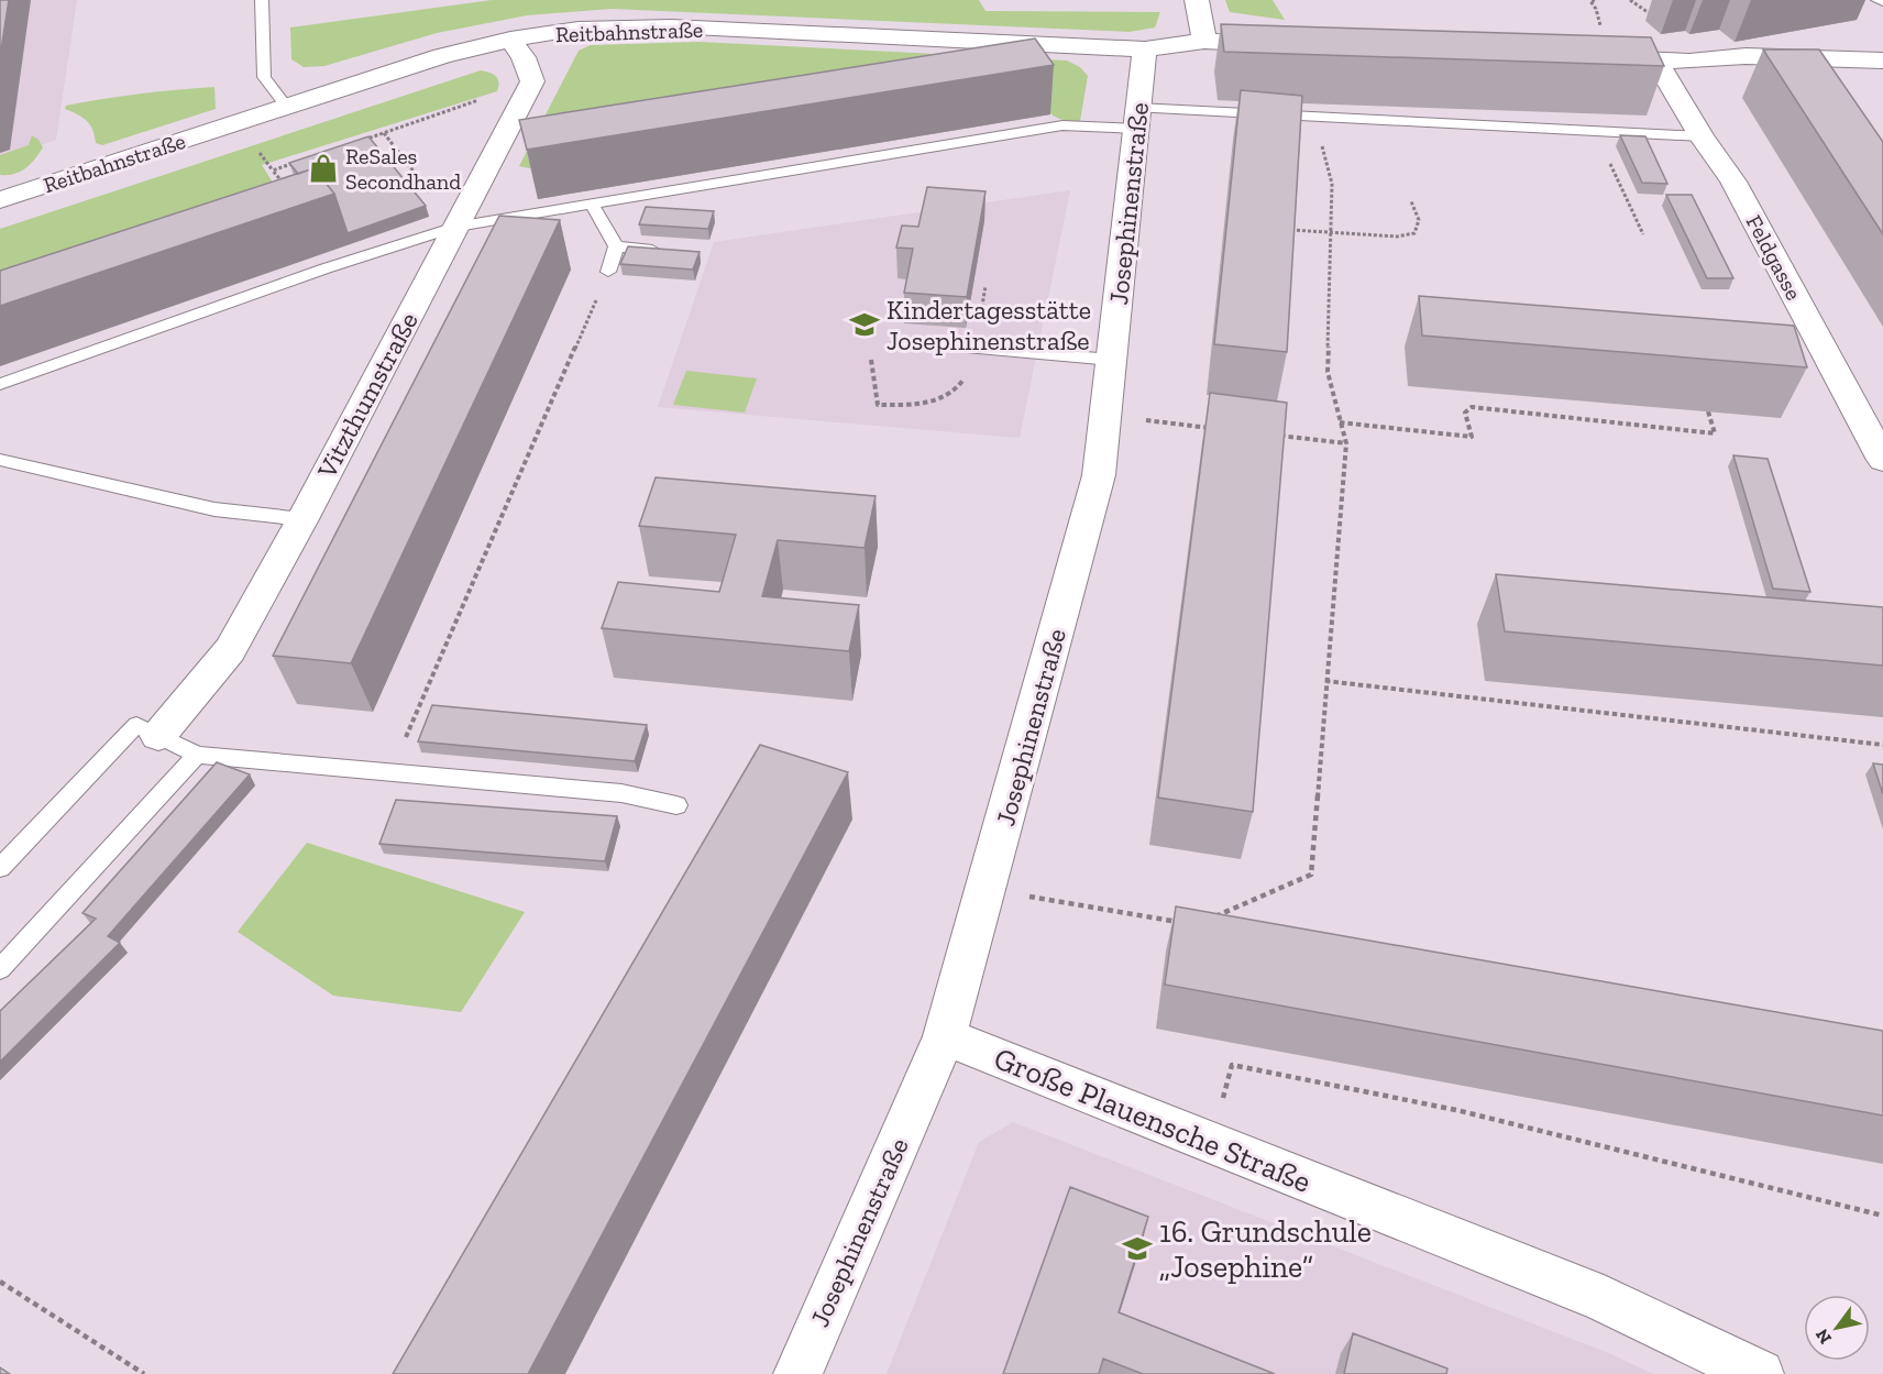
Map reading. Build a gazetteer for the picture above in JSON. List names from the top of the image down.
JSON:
{
  "streets": {
    "street": [
      "Reitbahnstraße",
      "Josephinenstraße",
      "Feldgasse",
      "Vitzthumstraße",
      "Große Plauensche Straße"
    ]
  },
  "crossings": [
    ["Reitbahnstraße", "Josephinenstraße"],
    ["Reitbahnstraße", "Vitzthumstraße"],
    ["Josephinenstraße", "Große Plauensche Straße"]
  ],
  "places": {
    "shop": ["ReSales Secondhand"],
    "school or university": ["Kindertagesstätte Josephinenstraße", "16. Grundschule „Josephine“"]
  },
  "north": "bottom left"
}
